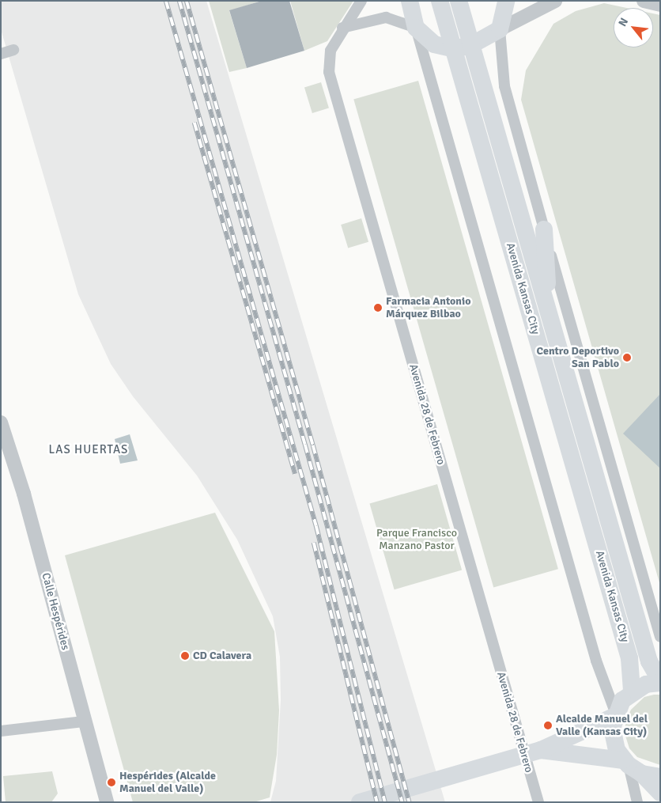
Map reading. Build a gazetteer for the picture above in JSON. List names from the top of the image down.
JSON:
{
  "streets": {
    "main road": ["Avenida Kansas City"],
    "street": ["Avenida 28 de Febrero", "Calle Hespérides"]
  },
  "districts": ["LAS HUERTAS"],
  "parks": ["Parque Francisco Manzano Pastor"],
  "places": [
    "Farmacia Antonio Márquez Bilbao",
    "Centro Deportivo San Pablo",
    "CD Calavera",
    "Alcalde Manuel del Valle (Kansas City)",
    "Hespérides (Alcalde Manuel del Valle)"
  ],
  "north": "top left"
}
